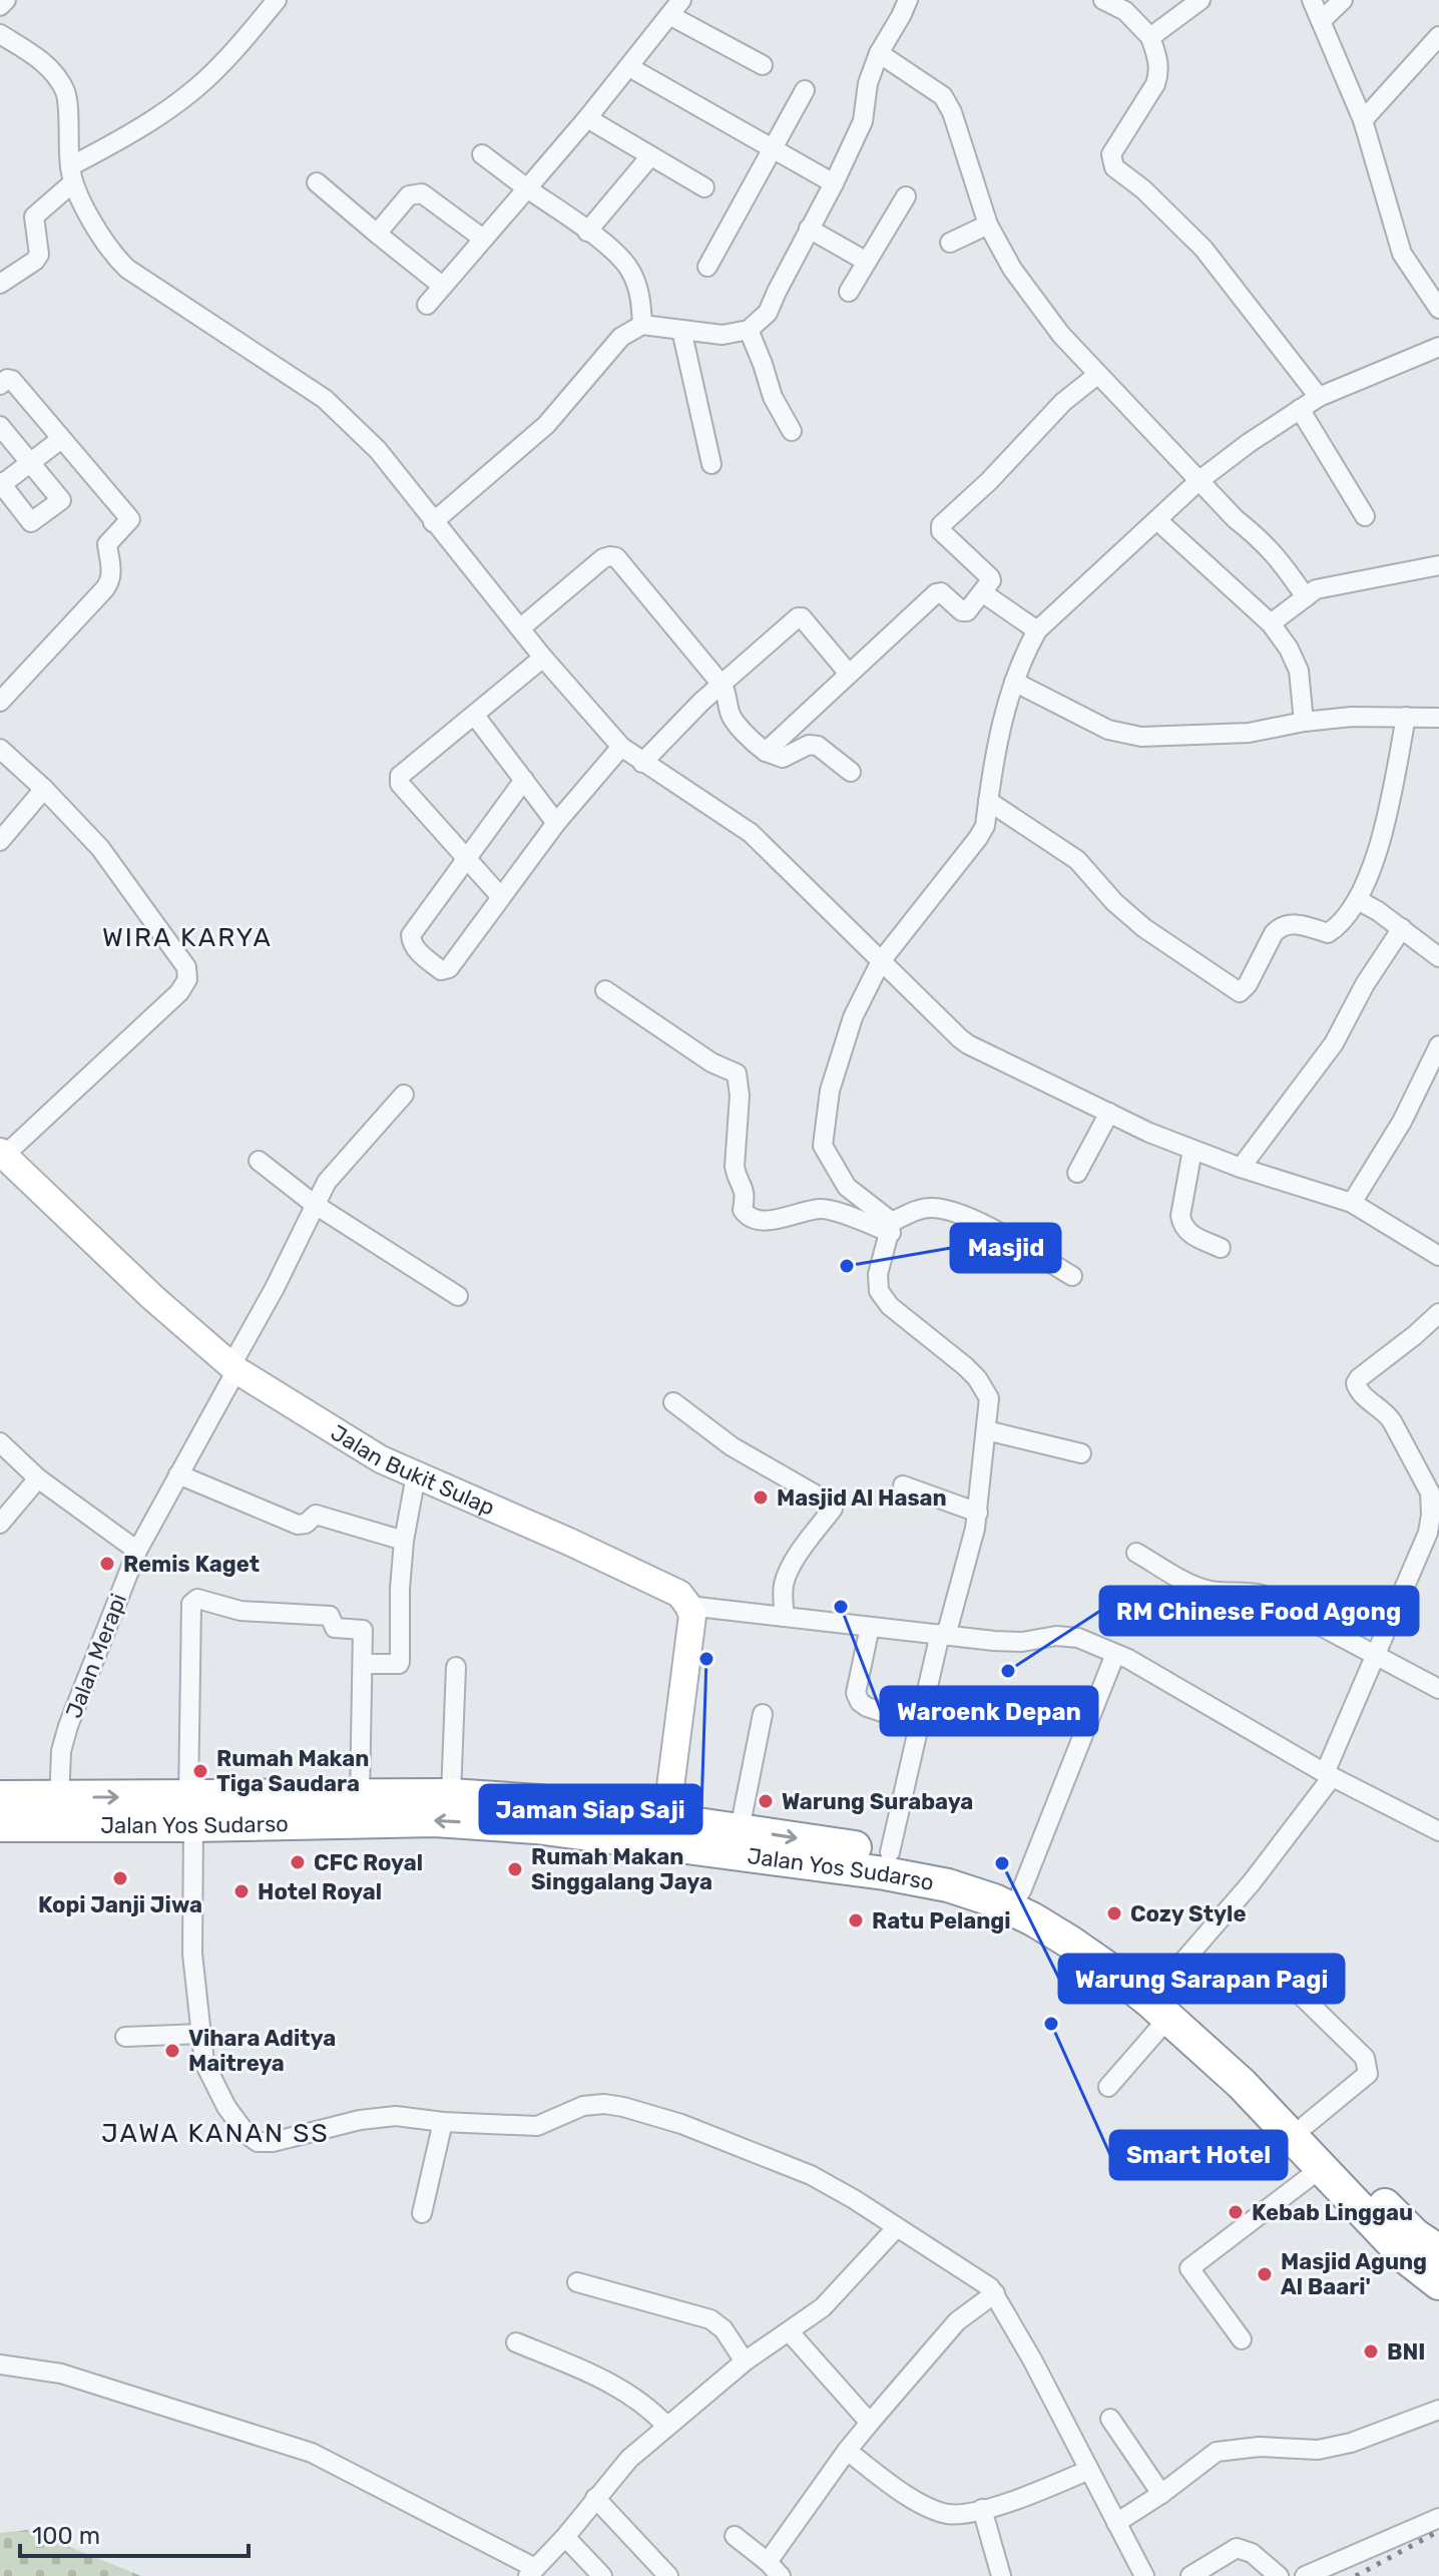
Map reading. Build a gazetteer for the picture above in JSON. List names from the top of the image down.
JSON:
{
  "streets": {
    "highway": ["Jalan Yos Sudarso"],
    "street": ["Jalan Bukit Sulap", "Jalan Merapi"]
  },
  "crossings": [
    ["Jalan Bukit Sulap", "Jalan Merapi"],
    ["Jalan Merapi", "Jalan Yos Sudarso"]
  ],
  "districts": ["WIRA KARYA", "JAWA KANAN SS"],
  "places": [
    "Masjid",
    "Masjid Al Hasan",
    "Remis Kaget",
    "Waroenk Depan",
    "Jaman Siap Saji",
    "RM Chinese Food Agong",
    "Rumah Makan Tiga Saudara",
    "Warung Surabaya",
    "CFC Royal",
    "Warung Sarapan Pagi",
    "Rumah Makan Singgalang Jaya",
    "Kopi Janji Jiwa",
    "Hotel Royal",
    "Cozy Style",
    "Ratu Pelangi",
    "Smart Hotel",
    "Vihara Aditya Maitreya",
    "Kebab Linggau",
    "Masjid Agung Al Baari'",
    "BNI"
  ],
  "scale_bar": "100 m"
}
